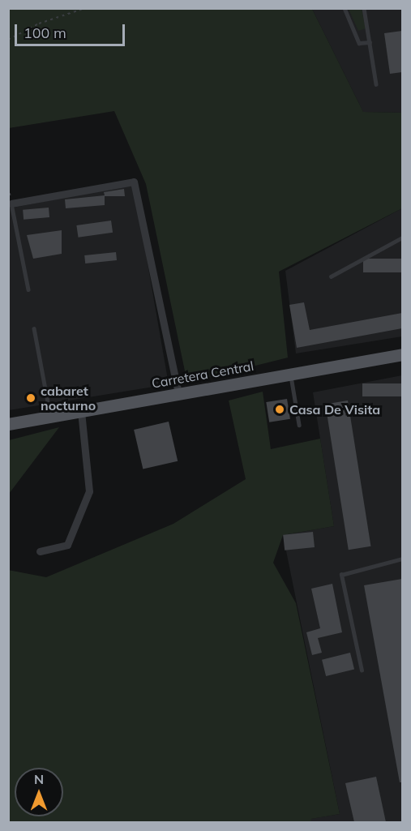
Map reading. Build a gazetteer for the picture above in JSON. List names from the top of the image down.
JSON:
{
  "streets": {
    "main road": ["Carretera Central"]
  },
  "places": ["cabaret nocturno", "Casa De Visita"],
  "scale_bar": "100 m",
  "north": "top"
}
